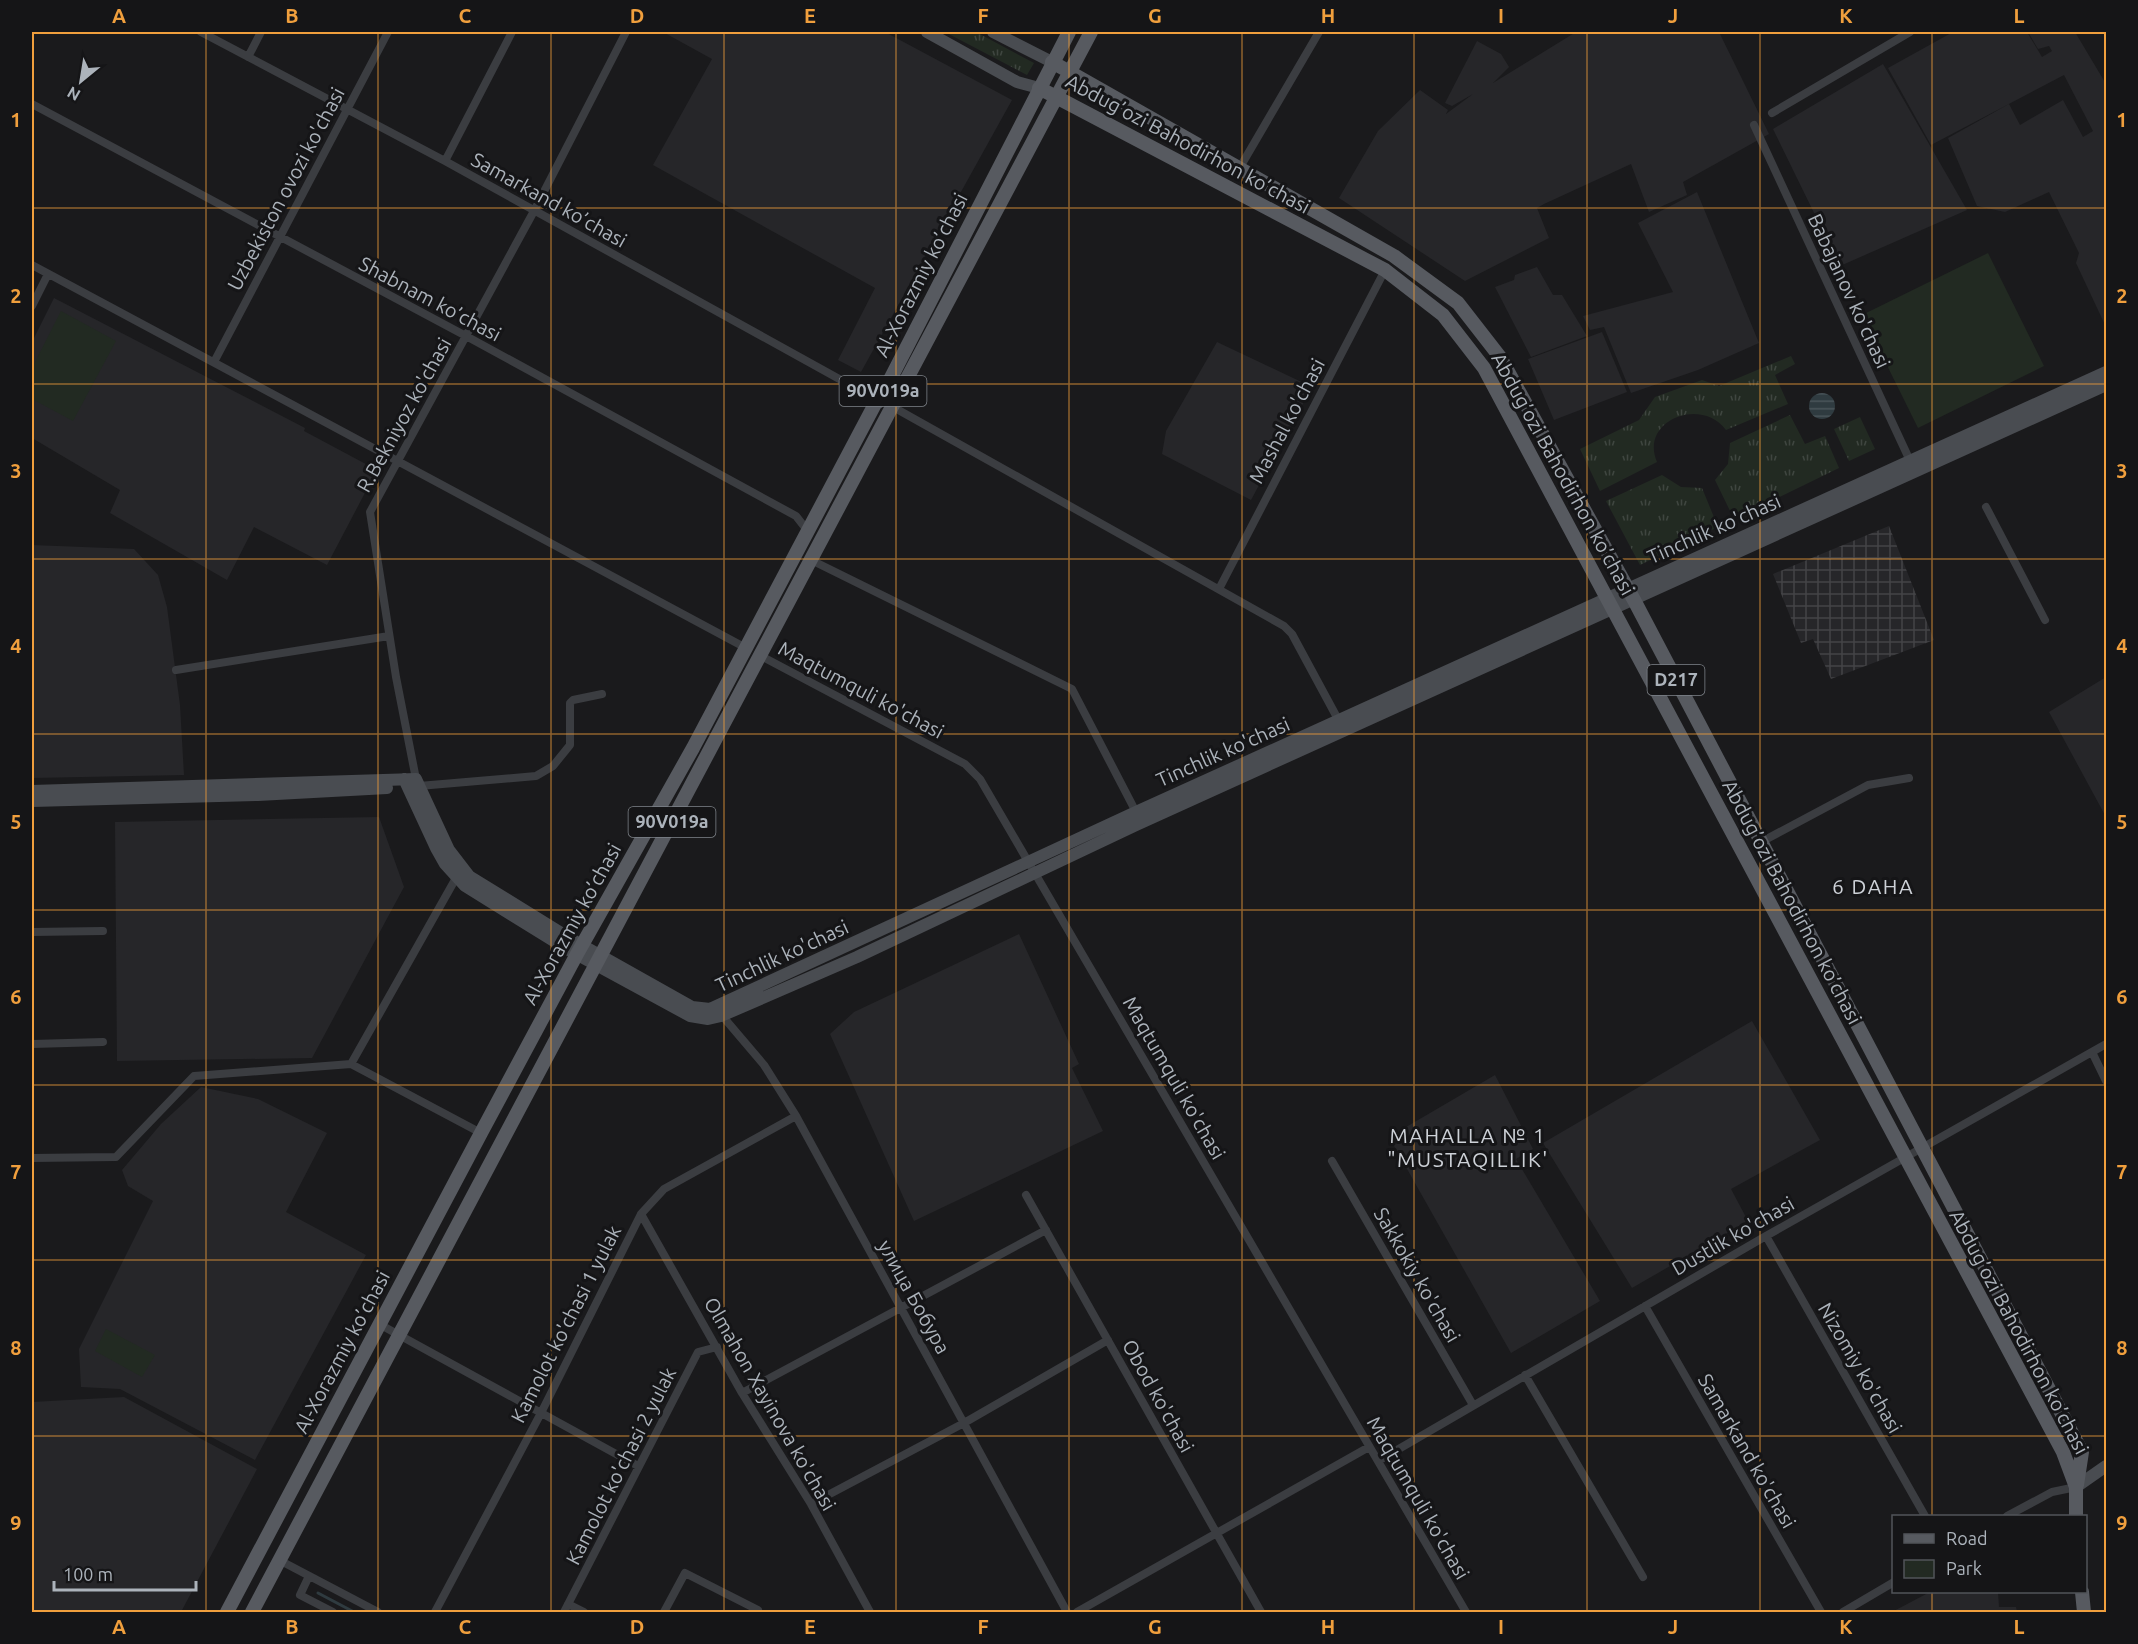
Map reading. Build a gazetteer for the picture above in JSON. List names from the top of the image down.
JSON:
{
  "streets": {
    "main road": [
      "Abdug’ozi Bahodirhon ko’chasi",
      "Al-Xorazmiy ko’chasi",
      "90V019a",
      "Tinchlik ko'chasi",
      "D217"
    ],
    "street": [
      "Uzbekiston ovozi ko'chasi",
      "Samarkand ko’chasi",
      "Babajanov ko'chasi",
      "Shabnam ko’chasi",
      "R.Bekniyoz ko'chasi",
      "Mashal ko'chasi",
      "Maqtumquli ko'chasi",
      "Dustlik ko'chasi",
      "Sakkokiy ko'chasi",
      "улица Бобура",
      "Kamolot ko'chasi 1 yulak",
      "Nizomiy ko'chasi",
      "Obod ko'chasi",
      "Olmahon Xayinova ko'chasi",
      "Samarkand ko'chasi",
      "Kamolot ko'chasi 2 yulak"
    ]
  },
  "crossings": [
    ["Abdug’ozi Bahodirhon ko’chasi", "Al-Xorazmiy ko’chasi"],
    ["Abdug’ozi Bahodirhon ko’chasi", "Mashal ko'chasi"],
    ["Abdug’ozi Bahodirhon ko’chasi", "Tinchlik ko'chasi"],
    ["Abdug’ozi Bahodirhon ko’chasi", "D217"],
    ["Abdug’ozi Bahodirhon ko’chasi", "Dustlik ko'chasi"],
    ["Uzbekiston ovozi ko'chasi", "Samarkand ko’chasi"],
    ["Uzbekiston ovozi ko'chasi", "Shabnam ko’chasi"],
    ["Uzbekiston ovozi ko'chasi", "Maqtumquli ko'chasi"],
    ["Samarkand ko’chasi", "Al-Xorazmiy ko’chasi"],
    ["Samarkand ko’chasi", "R.Bekniyoz ko'chasi"],
    ["Al-Xorazmiy ko’chasi", "Shabnam ko’chasi"],
    ["Al-Xorazmiy ko’chasi", "Tinchlik ko'chasi"],
    ["Al-Xorazmiy ko’chasi", "Maqtumquli ko'chasi"],
    ["Babajanov ko'chasi", "Tinchlik ko'chasi"],
    ["Shabnam ko’chasi", "R.Bekniyoz ko'chasi"],
    ["R.Bekniyoz ko'chasi", "Tinchlik ko'chasi"],
    ["R.Bekniyoz ko'chasi", "Maqtumquli ko'chasi"],
    ["Tinchlik ko'chasi", "Maqtumquli ko'chasi"],
    ["Tinchlik ko'chasi", "улица Бобура"],
    ["Maqtumquli ko'chasi", "Dustlik ko'chasi"],
    ["Dustlik ko'chasi", "Sakkokiy ko'chasi"],
    ["Dustlik ko'chasi", "Nizomiy ko'chasi"],
    ["Dustlik ko'chasi", "Samarkand ko'chasi"],
    ["улица Бобура", "Kamolot ko'chasi 1 yulak"],
    ["Kamolot ko'chasi 1 yulak", "Olmahon Xayinova ko'chasi"],
    ["Olmahon Xayinova ko'chasi", "Kamolot ko'chasi 2 yulak"]
  ],
  "districts": ["6 DAHA", "MAHALLA № 1 \"MUSTAQILLIK'"],
  "legend": ["Road", "Park"],
  "scale_bar": "100 m",
  "north": "bottom left",
  "grid": {
    "columns": [
      "A",
      "B",
      "C",
      "D",
      "E",
      "F",
      "G",
      "H",
      "I",
      "J",
      "K",
      "L"
    ],
    "rows": [
      "1",
      "2",
      "3",
      "4",
      "5",
      "6",
      "7",
      "8",
      "9"
    ]
  }
}
